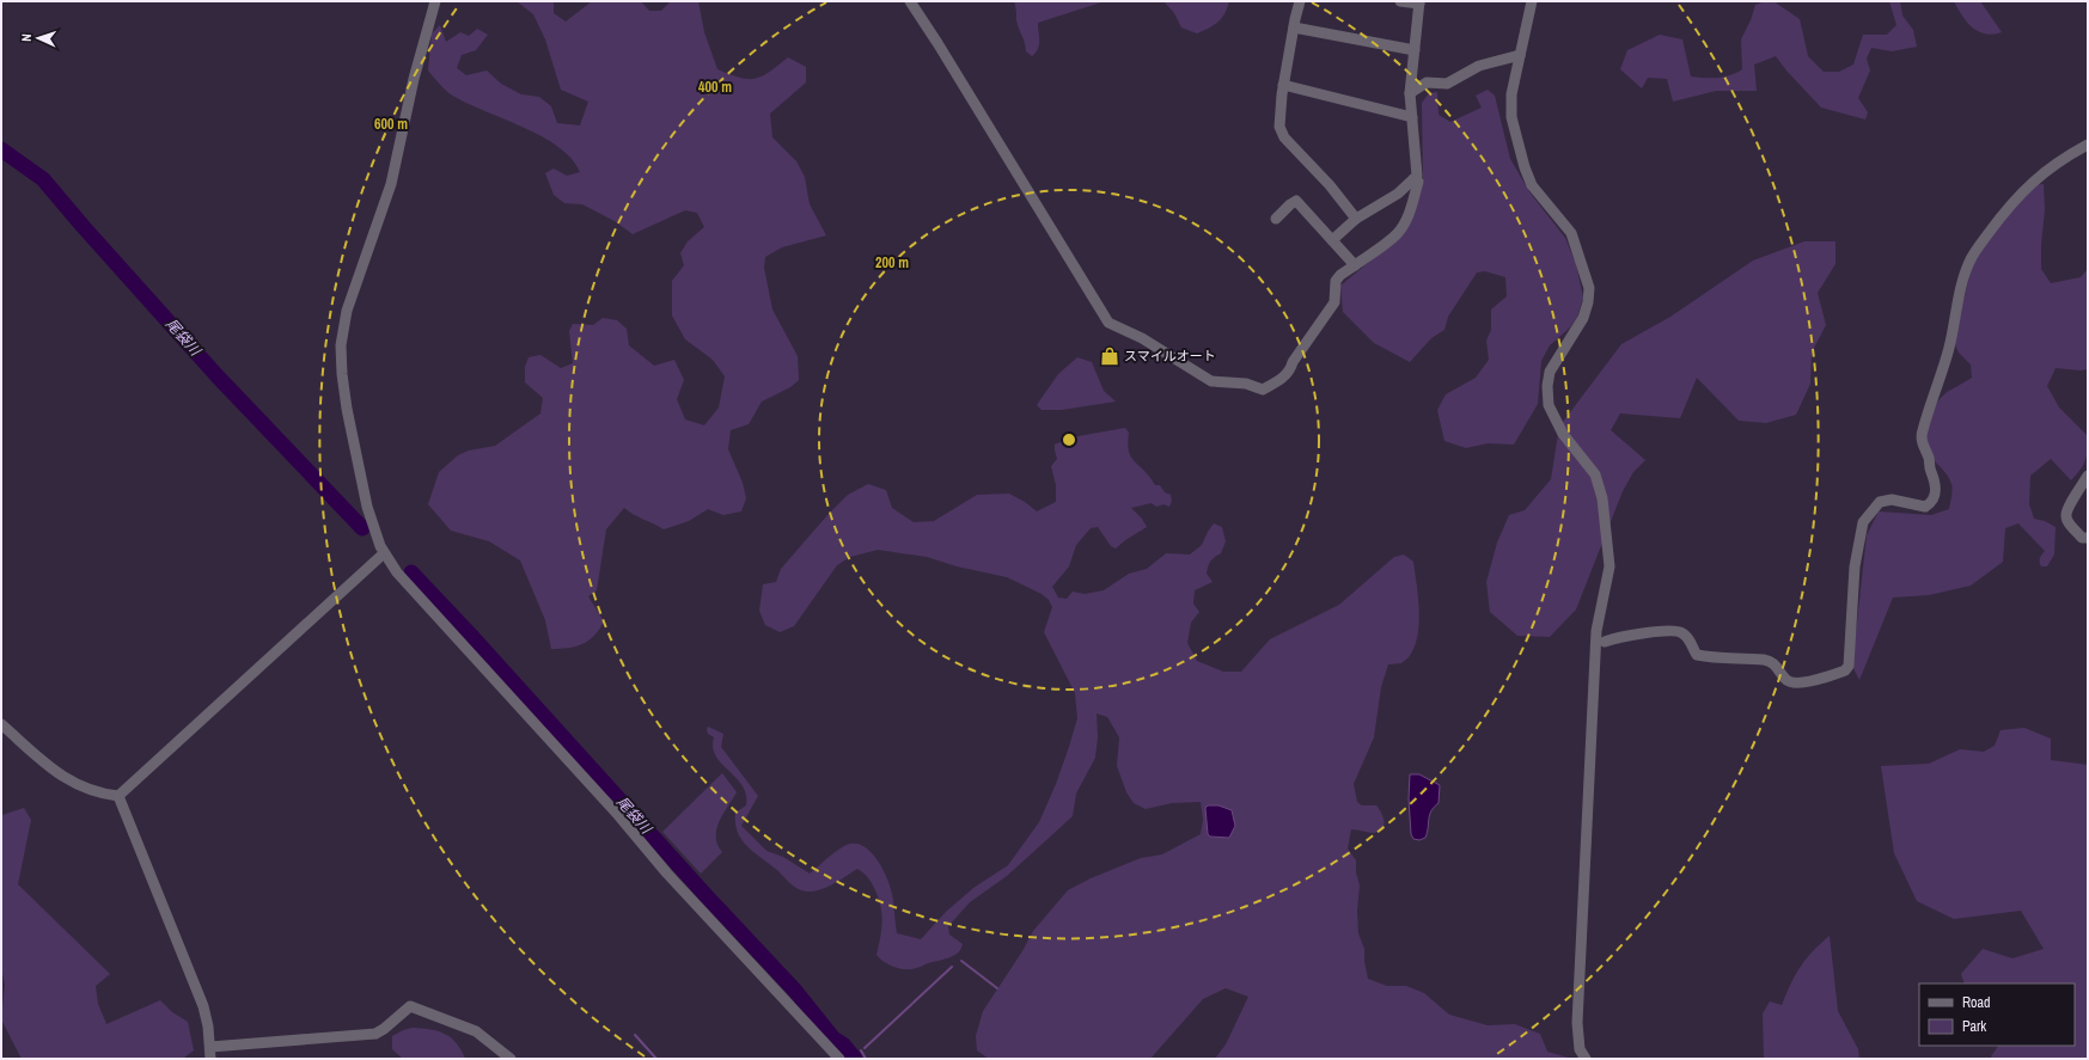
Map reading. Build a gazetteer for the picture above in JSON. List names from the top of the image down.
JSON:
{
  "water": ["尾袋川"],
  "places": {
    "shop": ["スマイルオート"]
  },
  "legend": ["Road", "Park"],
  "north": "left",
  "rings": ["400 m", "600 m", "200 m"]
}
